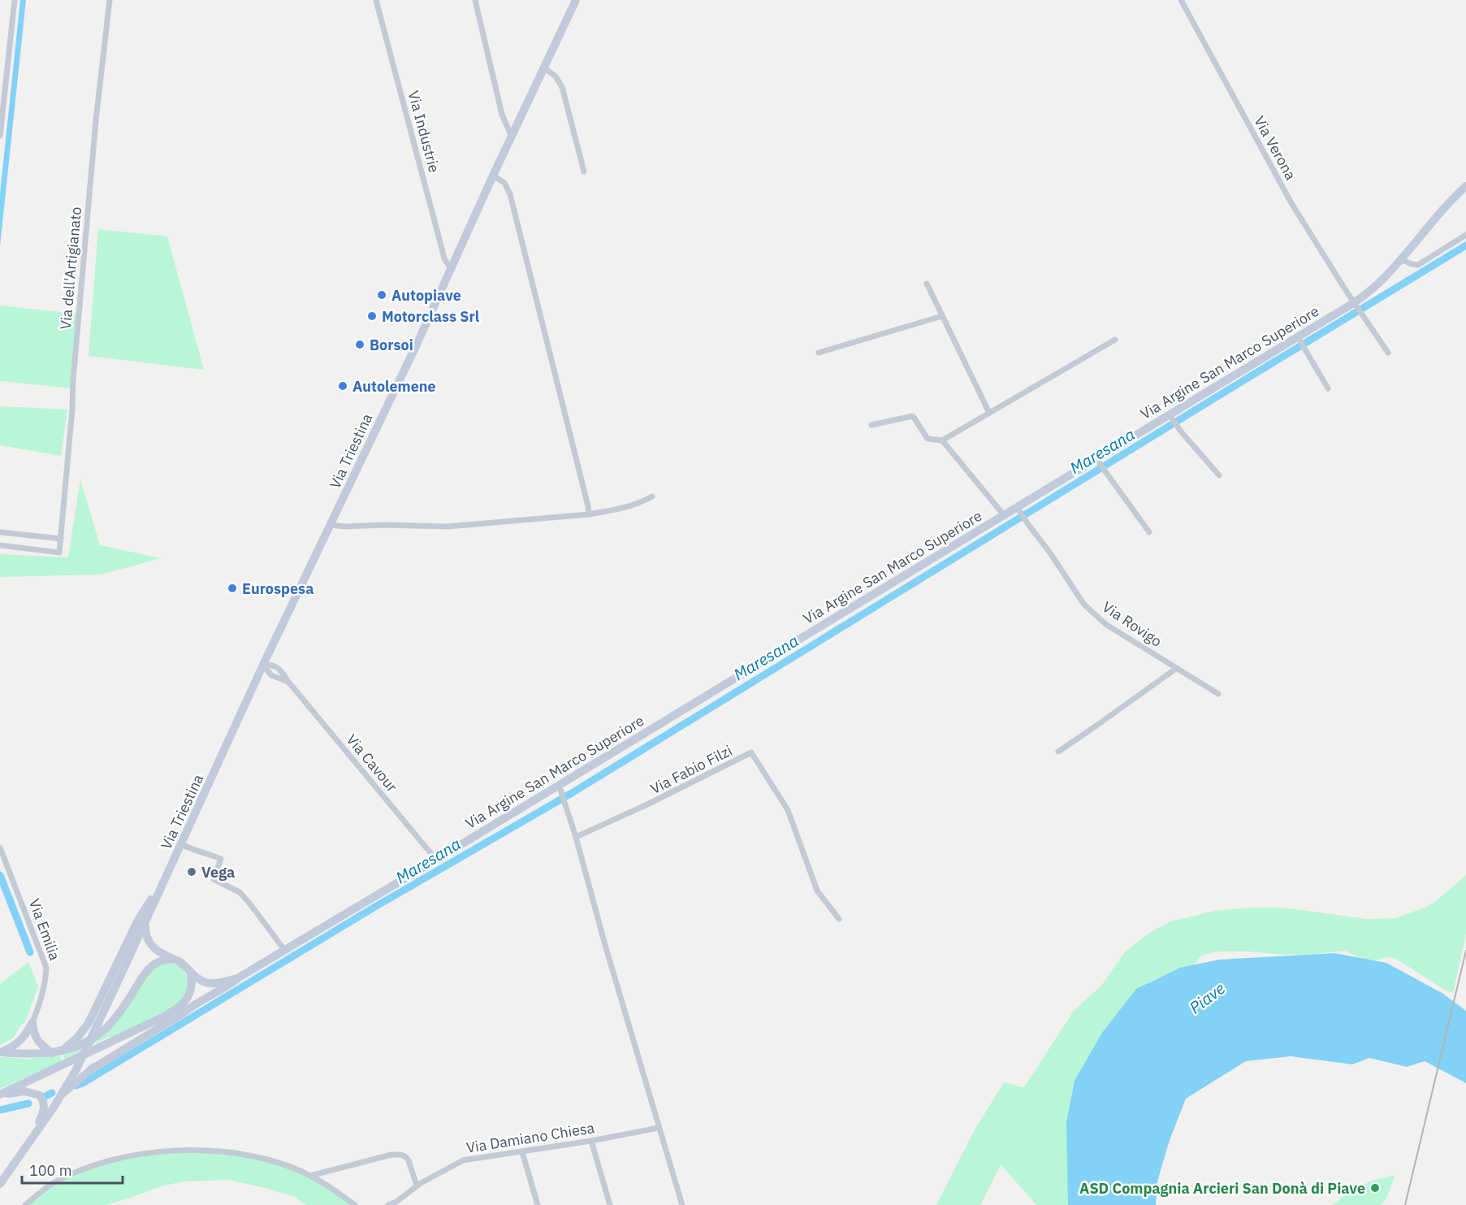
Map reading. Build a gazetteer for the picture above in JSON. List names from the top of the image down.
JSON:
{
  "streets": {
    "street": [
      "Via Industrie",
      "Via Verona",
      "Via dell'Artigianato",
      "Via Argine San Marco Superiore",
      "Via Triestina",
      "Via Rovigo",
      "Via Cavour",
      "Via Fabio Filzi",
      "Via Emilia",
      "Via Damiano Chiesa"
    ]
  },
  "crossings": [
    ["Via Industrie", "Via Triestina"],
    ["Via Verona", "Via Argine San Marco Superiore"],
    ["Via Argine San Marco Superiore", "Via Rovigo"],
    ["Via Argine San Marco Superiore", "Via Cavour"],
    ["Via Triestina", "Via Cavour"]
  ],
  "water": ["Maresana", "Piave"],
  "places": [
    "Autopiave",
    "Motorclass Srl",
    "Borsoi",
    "Autolemene",
    "Eurospesa",
    "Vega",
    "ASD Compagnia Arcieri San Donà di Piave"
  ],
  "scale_bar": "100 m"
}
